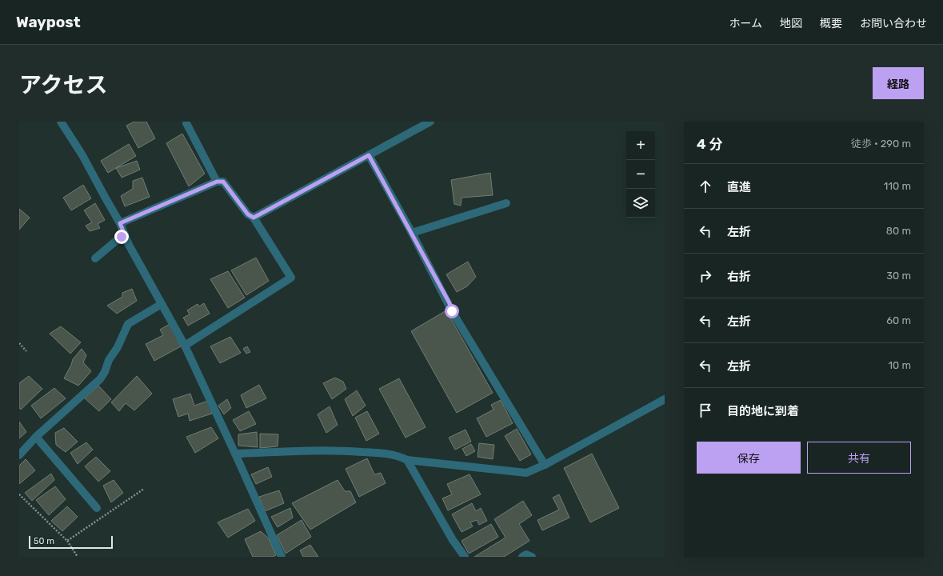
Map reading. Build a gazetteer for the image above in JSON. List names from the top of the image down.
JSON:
{
  "scale_bar": "50 m",
  "page": {
    "header": "Waypost",
    "nav": [
      "ホーム",
      "地図",
      "概要",
      "お問い合わせ"
    ],
    "title": "アクセス",
    "buttons": [
      "経路",
      ["保存", "共有"]
    ],
    "heading": ["4 分", "徒歩 · 290 m"],
    "map_buttons": ["+", "−"],
    "list": [
      ["直進", "110 m"],
      ["左折", "80 m"],
      ["右折", "30 m"],
      ["左折", "60 m"],
      ["左折", "10 m"],
      "目的地に到着"
    ],
    "scale": "50 m"
  }
}
